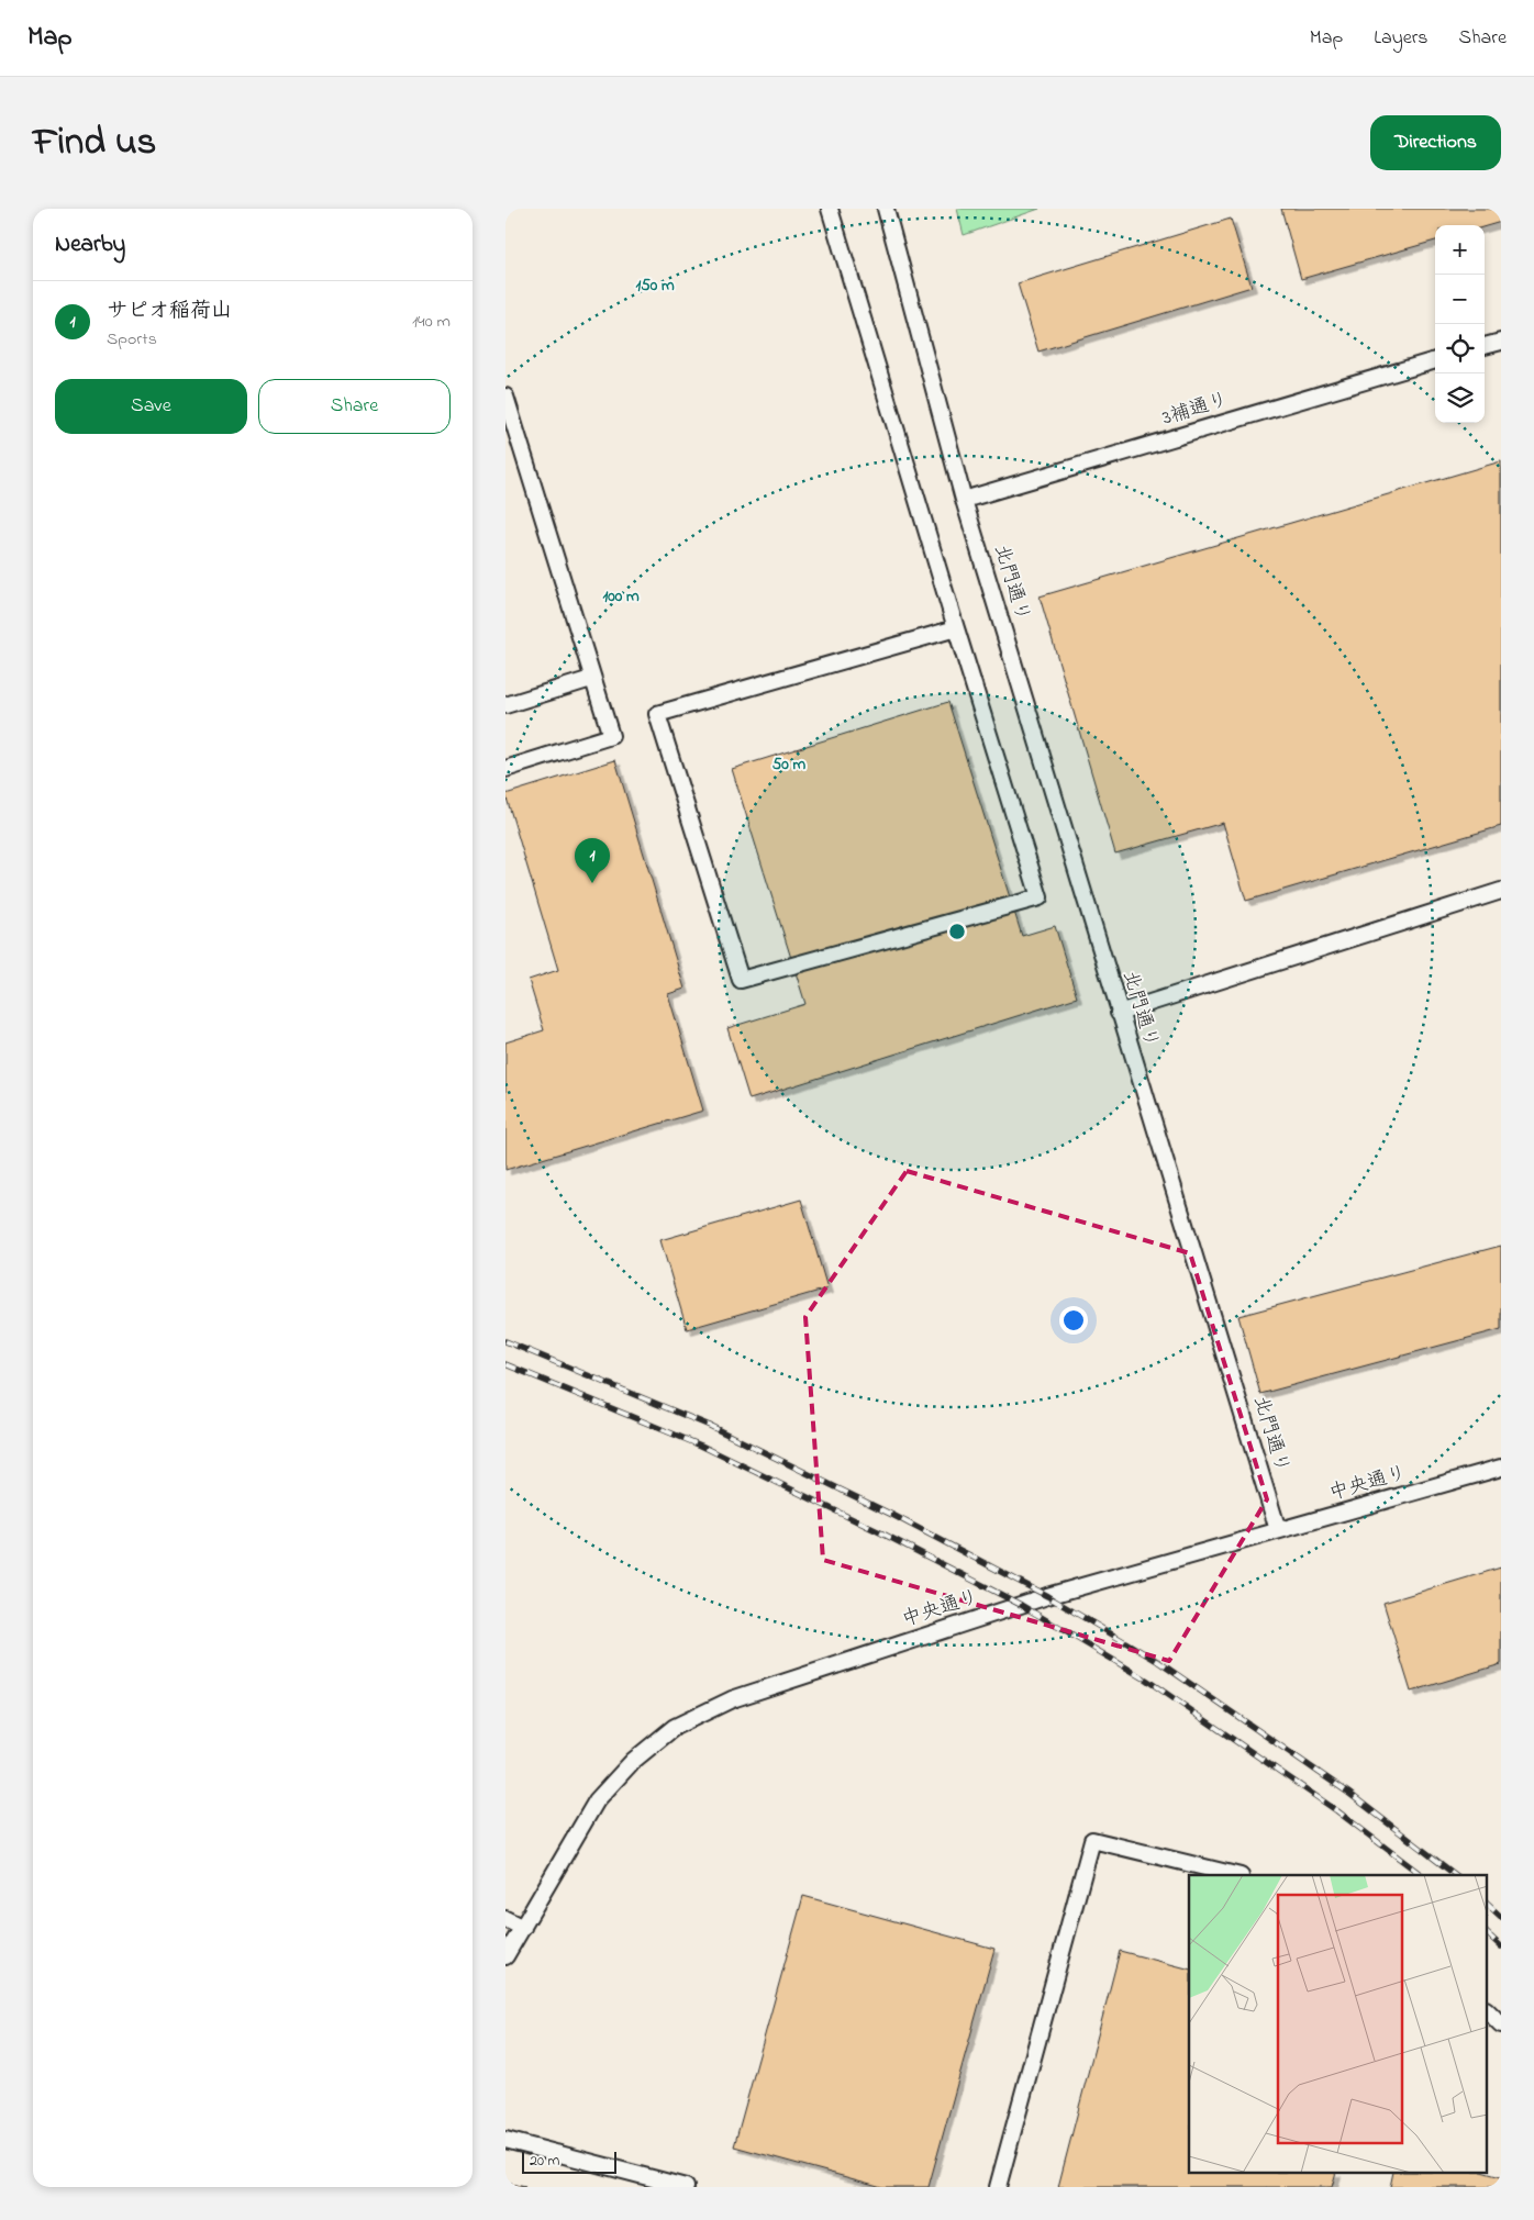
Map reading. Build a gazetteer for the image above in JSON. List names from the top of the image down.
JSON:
{
  "streets": {
    "lane": ["3補通り", "北門通り", "中央通り"]
  },
  "crossings": [
    ["3補通り", "北門通り"],
    ["北門通り", "中央通り"]
  ],
  "scale_bar": "20 m",
  "page": {
    "header": "Map",
    "nav": ["Map", "Layers", "Share"],
    "title": "Find us",
    "buttons": [
      "Directions",
      ["Save", "Share"]
    ],
    "heading": "Nearby",
    "map_buttons": ["+", "−"],
    "list": [
      {
        "mark": "1",
        "name": "サピオ稲荷山",
        "note": "Sports",
        "value": "140 m"
      }
    ],
    "pins": "1",
    "scale": "20 m"
  },
  "rings": ["150 m", "100 m", "50 m"]
}
